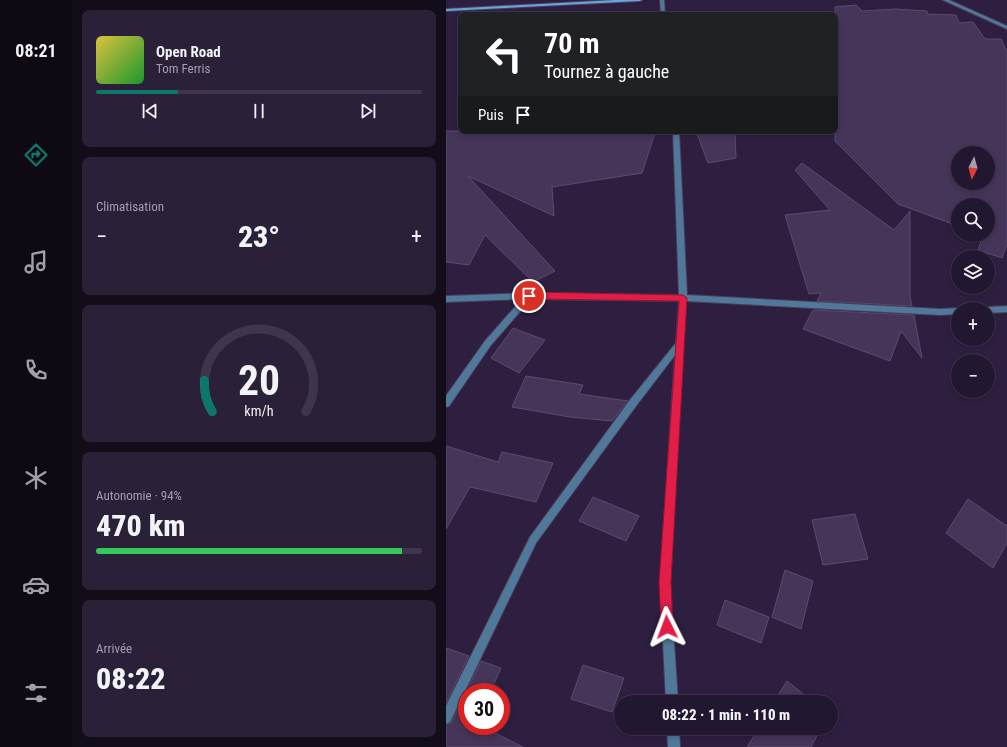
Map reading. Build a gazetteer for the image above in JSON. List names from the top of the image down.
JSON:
{
  "north": "bottom",
  "page": {
    "tabs": "08:21",
    "turn": ["70 m", "Tournez à gauche"],
    "song": ["Open Road", "Tom Ferris"],
    "then": "Puis",
    "map_buttons": ["+", "−"],
    "tile": [
      "Climatisation",
      ["Autonomie · 94%", "470 km"],
      ["Arrivée", "08:22"]
    ],
    "heat": ["−", "23°", "+"],
    "limit": "30",
    "trip": "08:22 · 1 min · 110 m",
    "gauge": ["20", "km/h"]
  }
}
